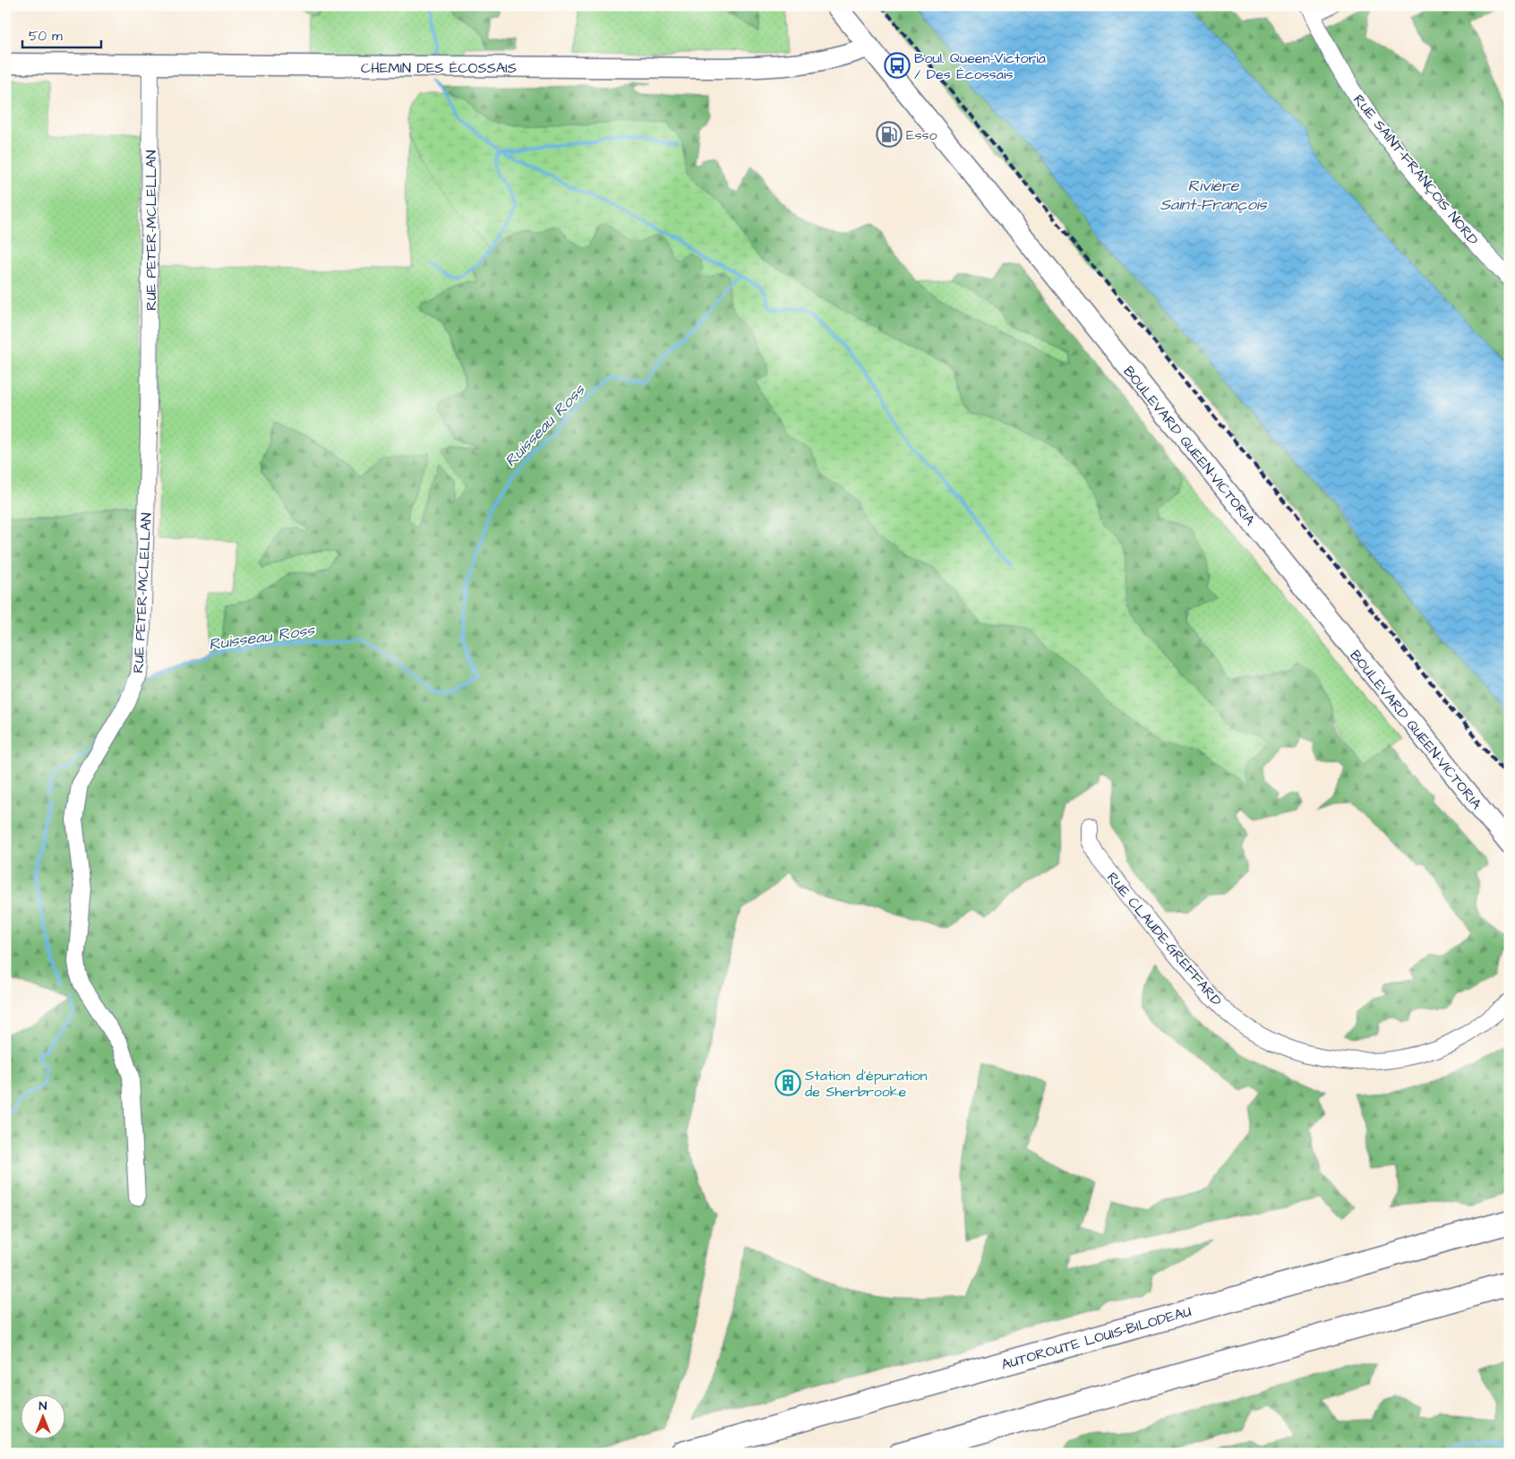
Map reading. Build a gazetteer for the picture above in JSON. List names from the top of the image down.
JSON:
{
  "streets": {
    "highway": ["AUTOROUTE LOUIS-BILODEAU"],
    "main road": ["CHEMIN DES ÉCOSSAIS", "BOULEVARD QUEEN-VICTORIA"],
    "street": ["RUE SAINT-FRANÇOIS NORD", "RUE PETER-MCLELLAN", "RUE CLAUDE-GREFFARD"]
  },
  "crossings": [
    ["CHEMIN DES ÉCOSSAIS", "RUE PETER-MCLELLAN"],
    ["CHEMIN DES ÉCOSSAIS", "BOULEVARD QUEEN-VICTORIA"]
  ],
  "water": ["Rivière Saint-François", "Ruisseau Ross"],
  "places": {
    "bus stop": ["Boul. Queen-Victoria / Des Écossais"],
    "fuel station": ["Esso"],
    "building": ["Station d'épuration de Sherbrooke"]
  },
  "scale_bar": "50 m",
  "north": "top"
}
